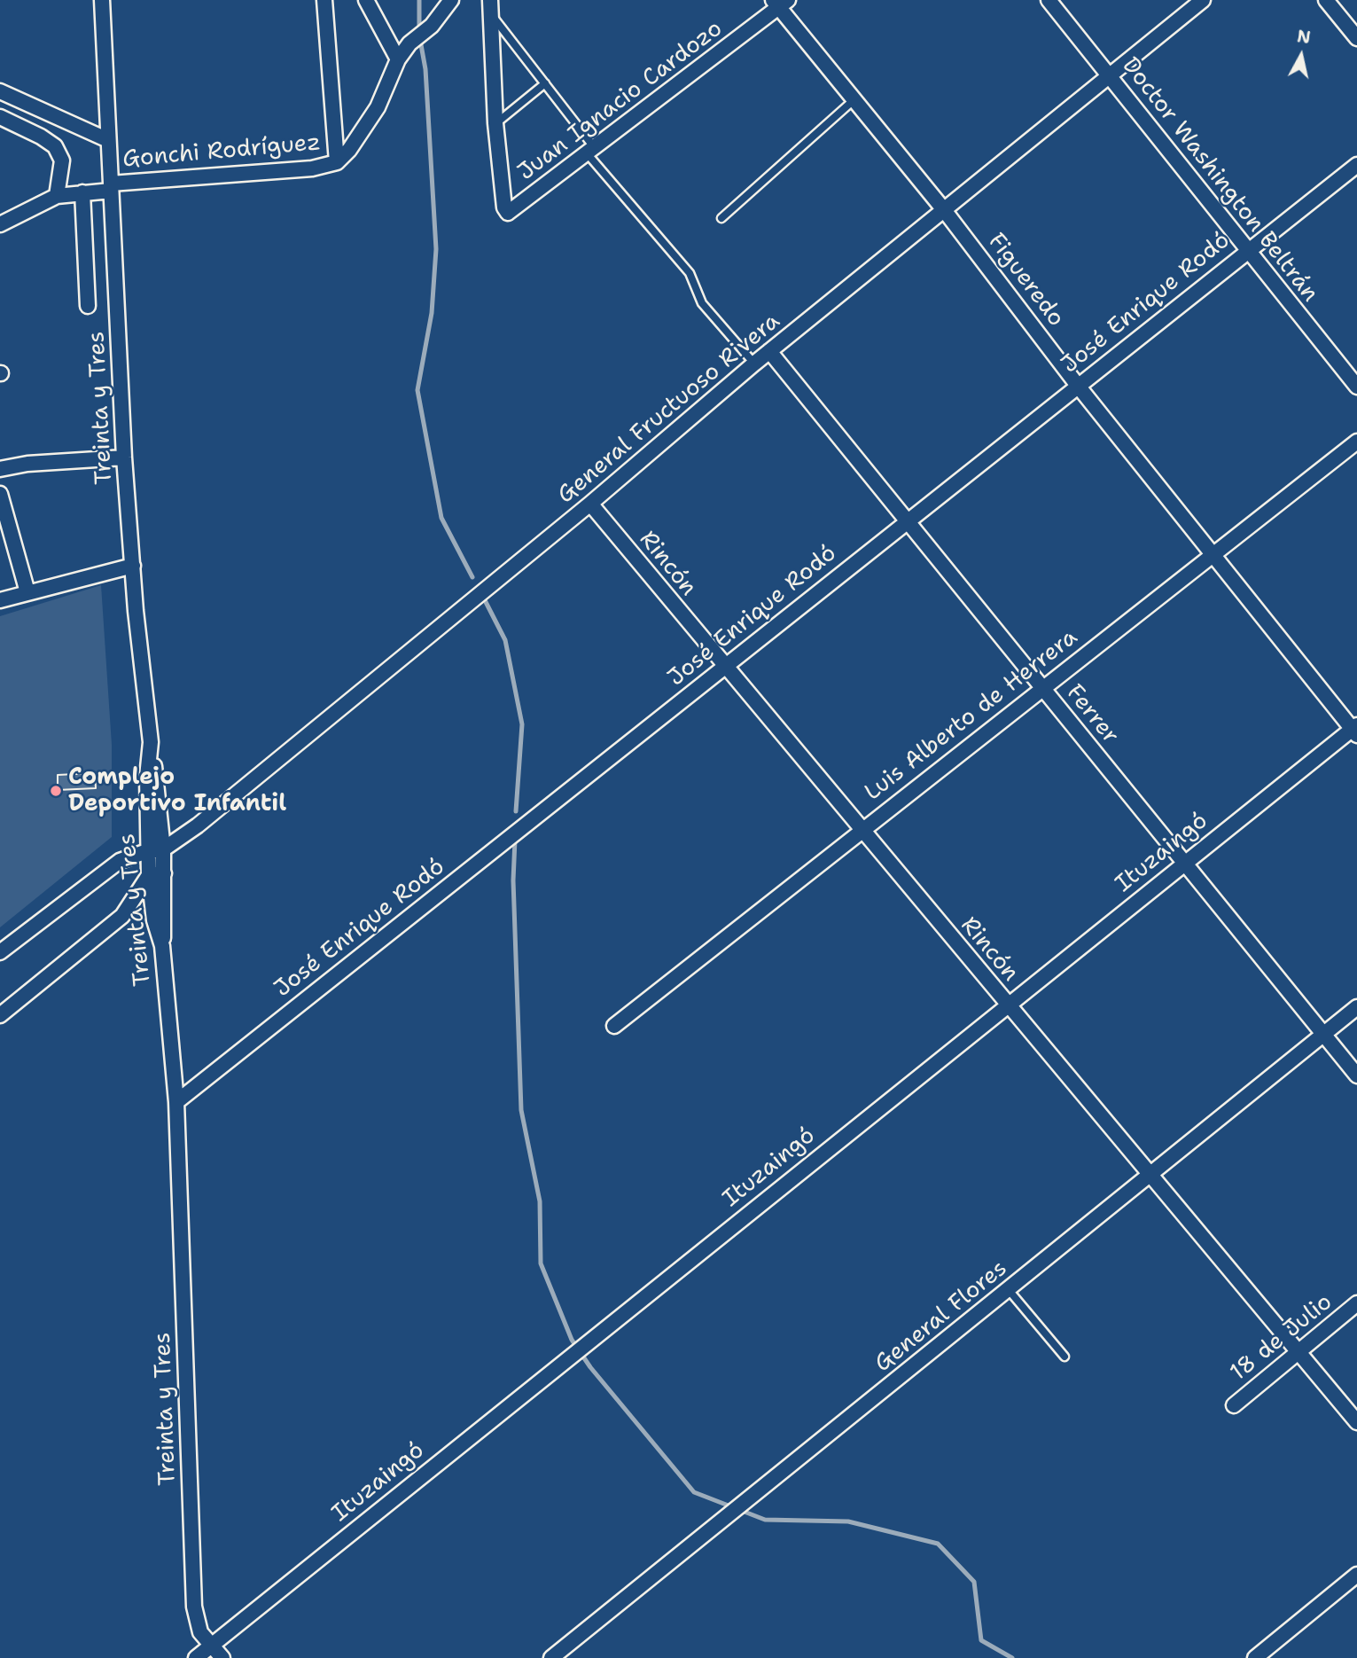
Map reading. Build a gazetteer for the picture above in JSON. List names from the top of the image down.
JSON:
{
  "streets": {
    "street": [
      "Juan Ignacio Cardozo",
      "Gonchi Rodríguez",
      "Doctor Washington Beltrán",
      "Figueredo",
      "José Enrique Rodó",
      "Treinta y Tres",
      "General Fructuoso Rivera",
      "Rincón",
      "Ferrer",
      "Luis Alberto de Herrera",
      "Ituzaingó",
      "General Flores",
      "18 de Julio"
    ]
  },
  "crossings": [
    ["Juan Ignacio Cardozo", "Figueredo"],
    ["Gonchi Rodríguez", "Treinta y Tres"],
    ["Doctor Washington Beltrán", "José Enrique Rodó"],
    ["Doctor Washington Beltrán", "General Fructuoso Rivera"],
    ["Figueredo", "José Enrique Rodó"],
    ["Figueredo", "General Fructuoso Rivera"],
    ["Figueredo", "Luis Alberto de Herrera"],
    ["Figueredo", "Ituzaingó"],
    ["José Enrique Rodó", "Treinta y Tres"],
    ["José Enrique Rodó", "Rincón"],
    ["José Enrique Rodó", "Ferrer"],
    ["Treinta y Tres", "Ituzaingó"],
    ["General Fructuoso Rivera", "Rincón"],
    ["General Fructuoso Rivera", "Ferrer"],
    ["Rincón", "Luis Alberto de Herrera"],
    ["Rincón", "Ituzaingó"],
    ["Rincón", "General Flores"],
    ["Rincón", "18 de Julio"],
    ["Ferrer", "Luis Alberto de Herrera"],
    ["Ferrer", "Ituzaingó"],
    ["Ferrer", "General Flores"]
  ],
  "places": ["Complejo Deportivo Infantil"],
  "north": "top"
}
